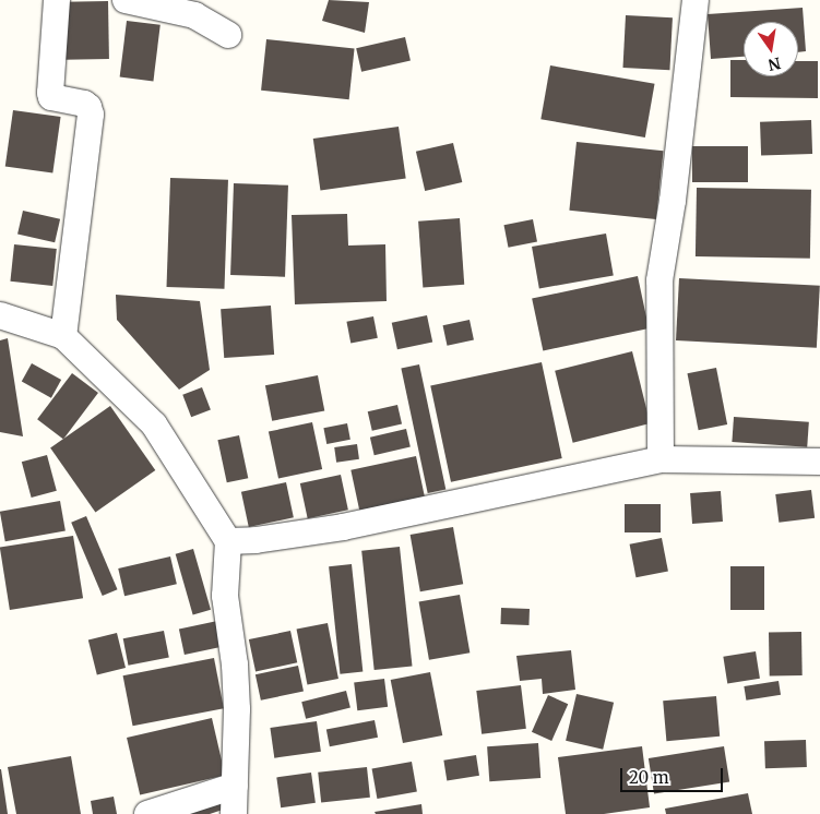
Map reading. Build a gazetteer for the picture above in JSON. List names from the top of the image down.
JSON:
{
  "scale_bar": "20 m",
  "north": "bottom"
}
